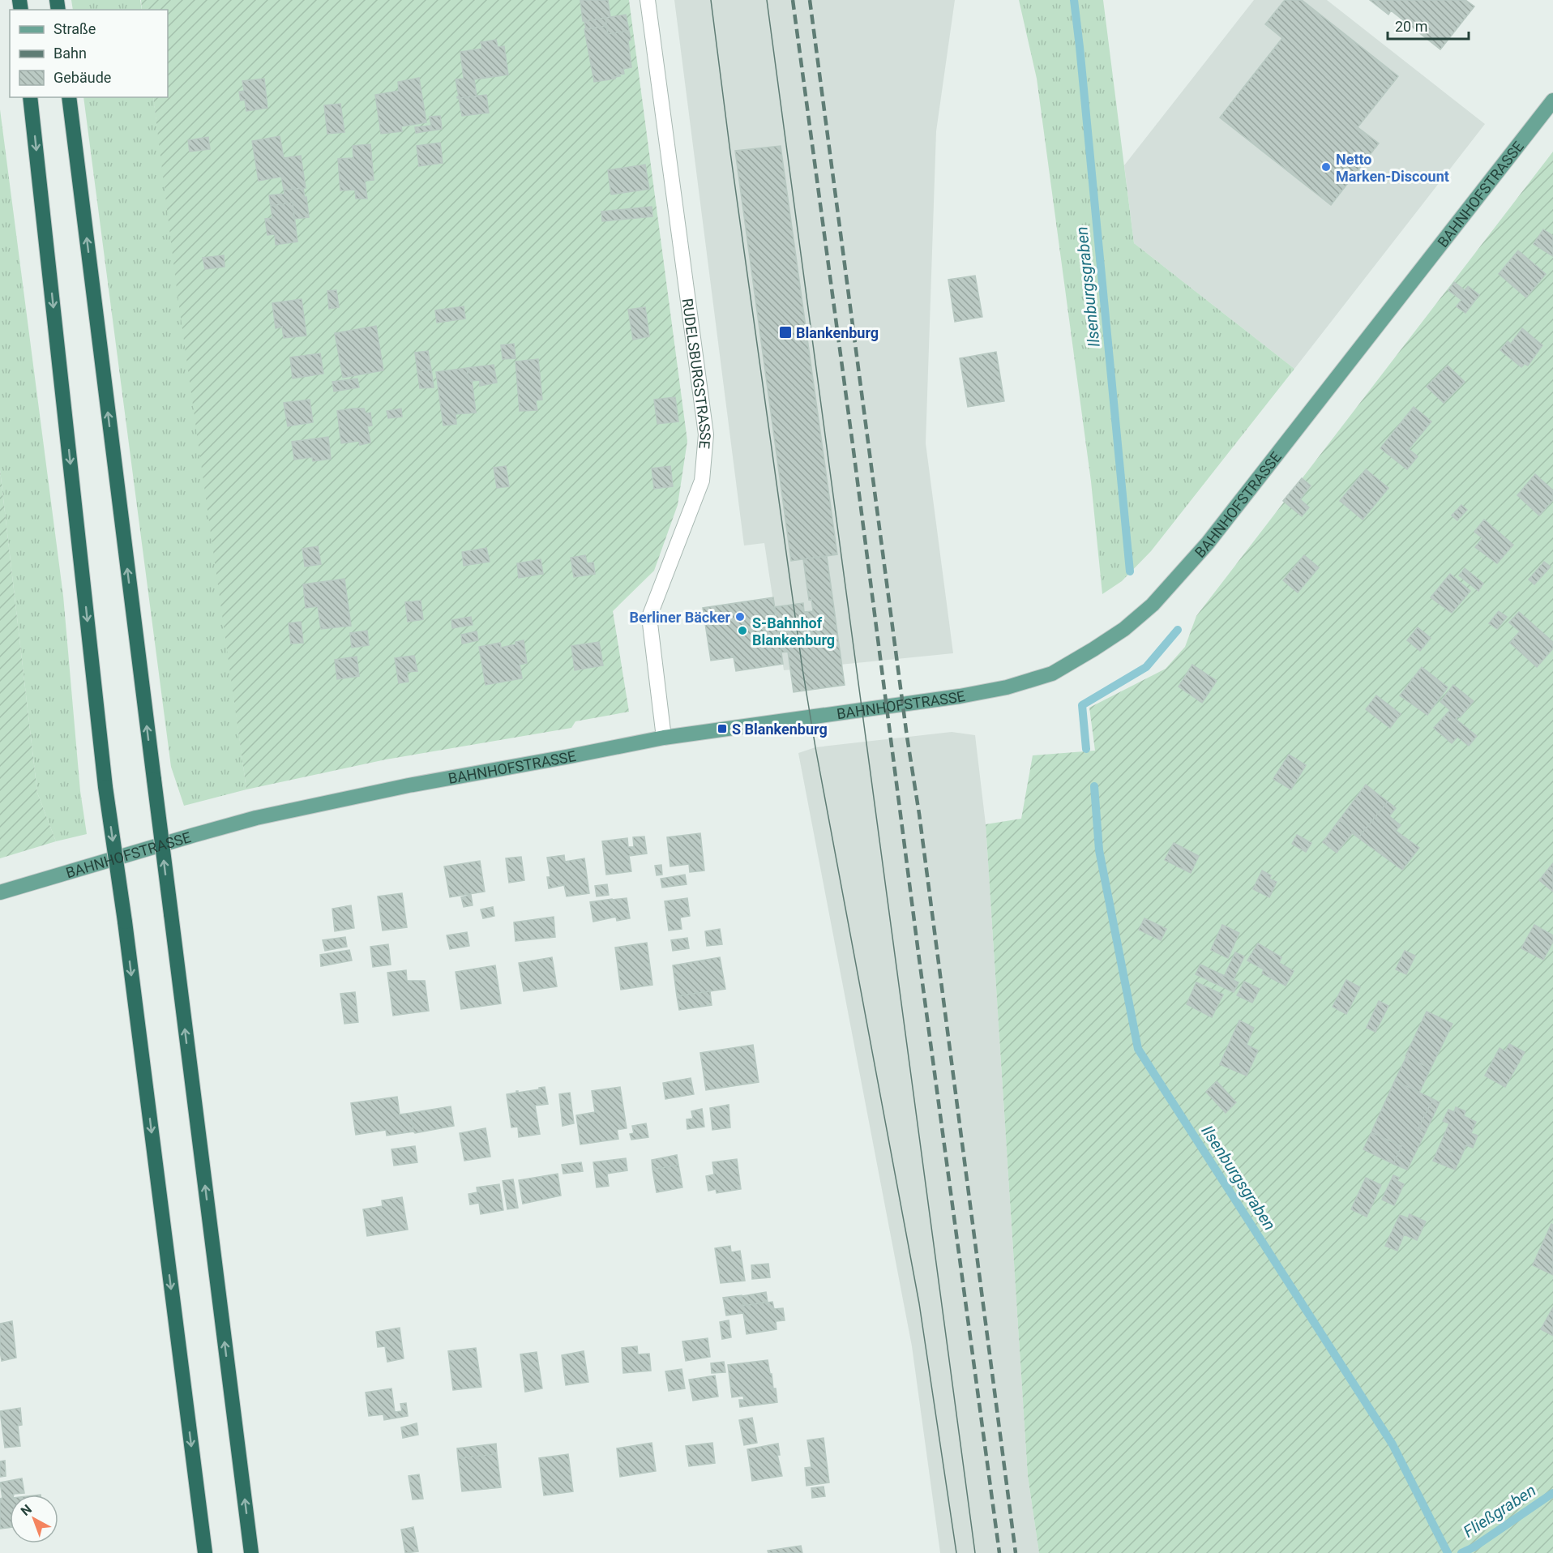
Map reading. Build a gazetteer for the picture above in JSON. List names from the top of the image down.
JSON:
{
  "streets": {
    "main road": ["BAHNHOFSTRASSE"],
    "street": ["RUDELSBURGSTRASSE"]
  },
  "crossings": [
    ["BAHNHOFSTRASSE", "RUDELSBURGSTRASSE"]
  ],
  "water": ["Ilsenburgsgraben", "Fließgraben"],
  "places": {
    "other": ["Netto Marken-Discount", "Berliner Bäcker", "S-Bahnhof Blankenburg"],
    "transit": ["Blankenburg", "S Blankenburg"]
  },
  "legend": ["Straße", "Bahn", "Gebäude"],
  "scale_bar": "20 m",
  "north": "top left"
}
